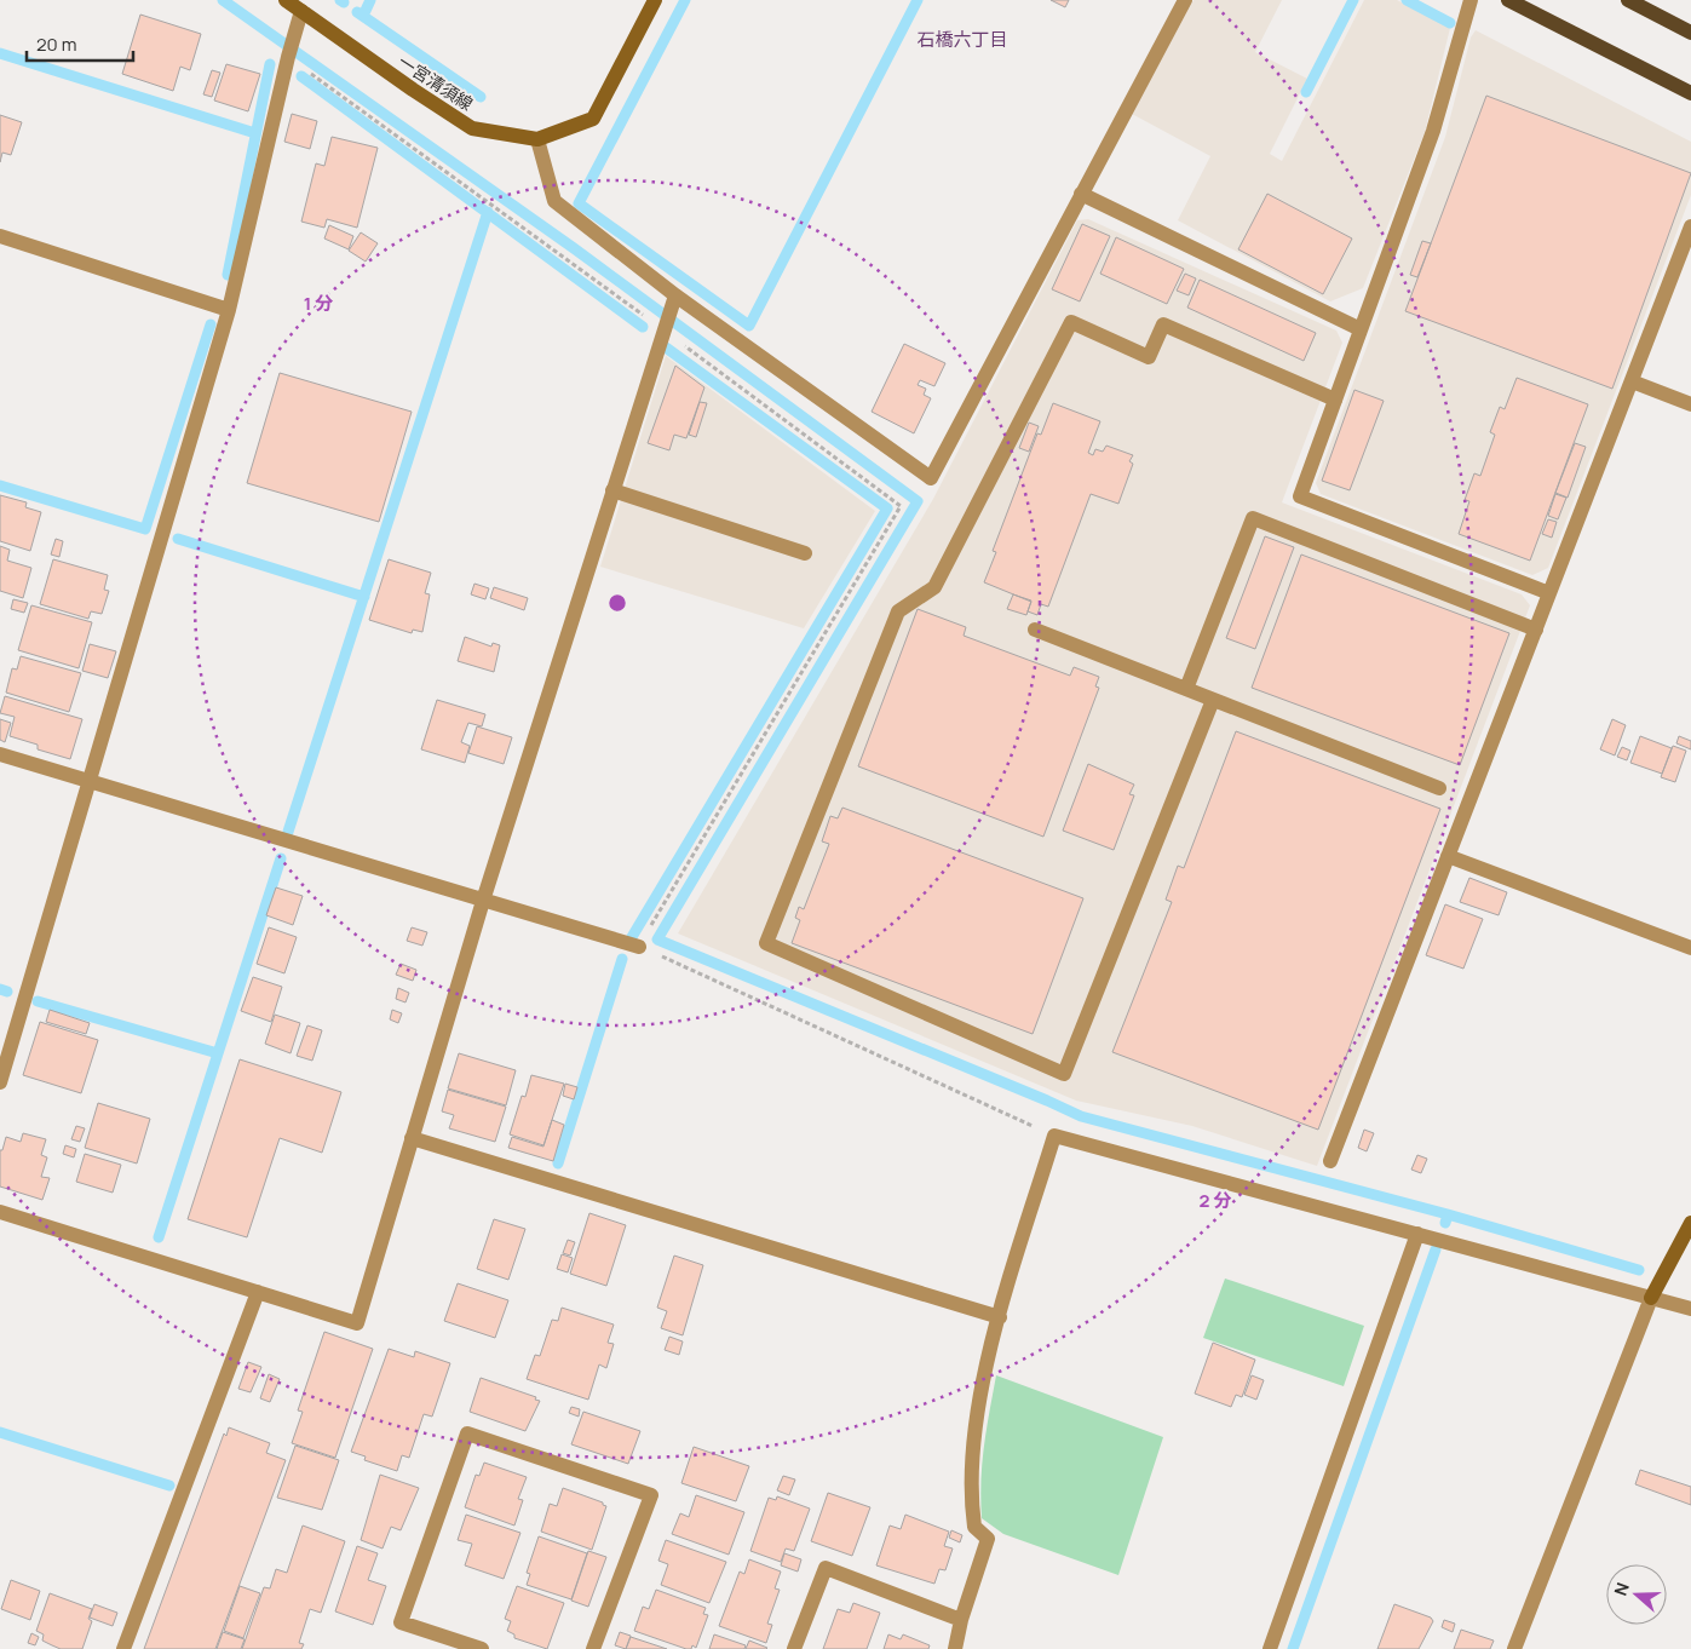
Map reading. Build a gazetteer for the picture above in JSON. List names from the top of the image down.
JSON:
{
  "streets": {
    "main road": ["一宮清須線"]
  },
  "districts": ["石橋六丁目"],
  "scale_bar": "20 m",
  "north": "left",
  "rings": ["1 分", "2 分"]
}
